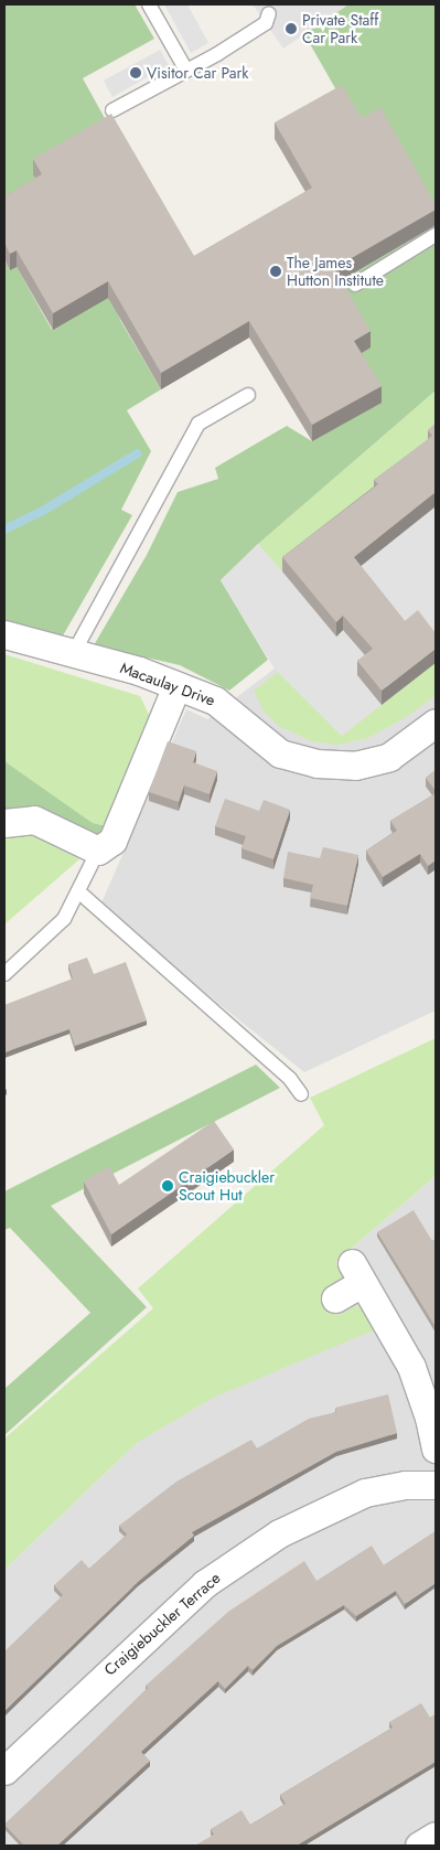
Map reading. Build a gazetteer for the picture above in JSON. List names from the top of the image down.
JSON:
{
  "streets": {
    "street": ["Macaulay Drive", "Craigiebuckler Terrace"]
  },
  "places": [
    "Private Staff Car Park",
    "Visitor Car Park",
    "The James Hutton Institute",
    "Craigiebuckler Scout Hut"
  ]
}
